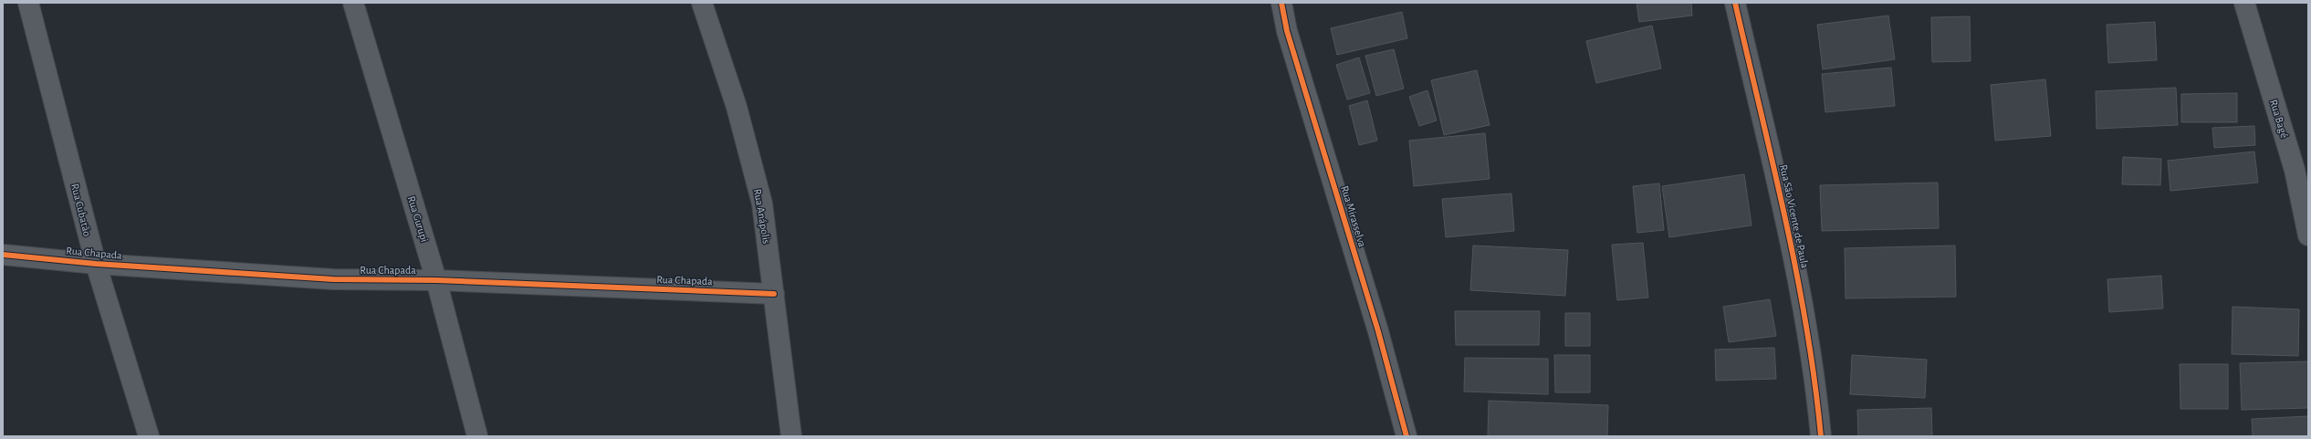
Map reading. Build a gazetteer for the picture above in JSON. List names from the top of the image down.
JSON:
{
  "streets": {
    "street": [
      "Rua Bagé",
      "Rua Cubatão",
      "Rua Anápolis",
      "Rua Mirasselva",
      "Rua São Vicente de Paula",
      "Rua Gurupi",
      "Rua Chapada"
    ]
  },
  "crossings": [
    ["Rua Cubatão", "Rua Chapada"],
    ["Rua Anápolis", "Rua Chapada"],
    ["Rua Gurupi", "Rua Chapada"]
  ]
}
